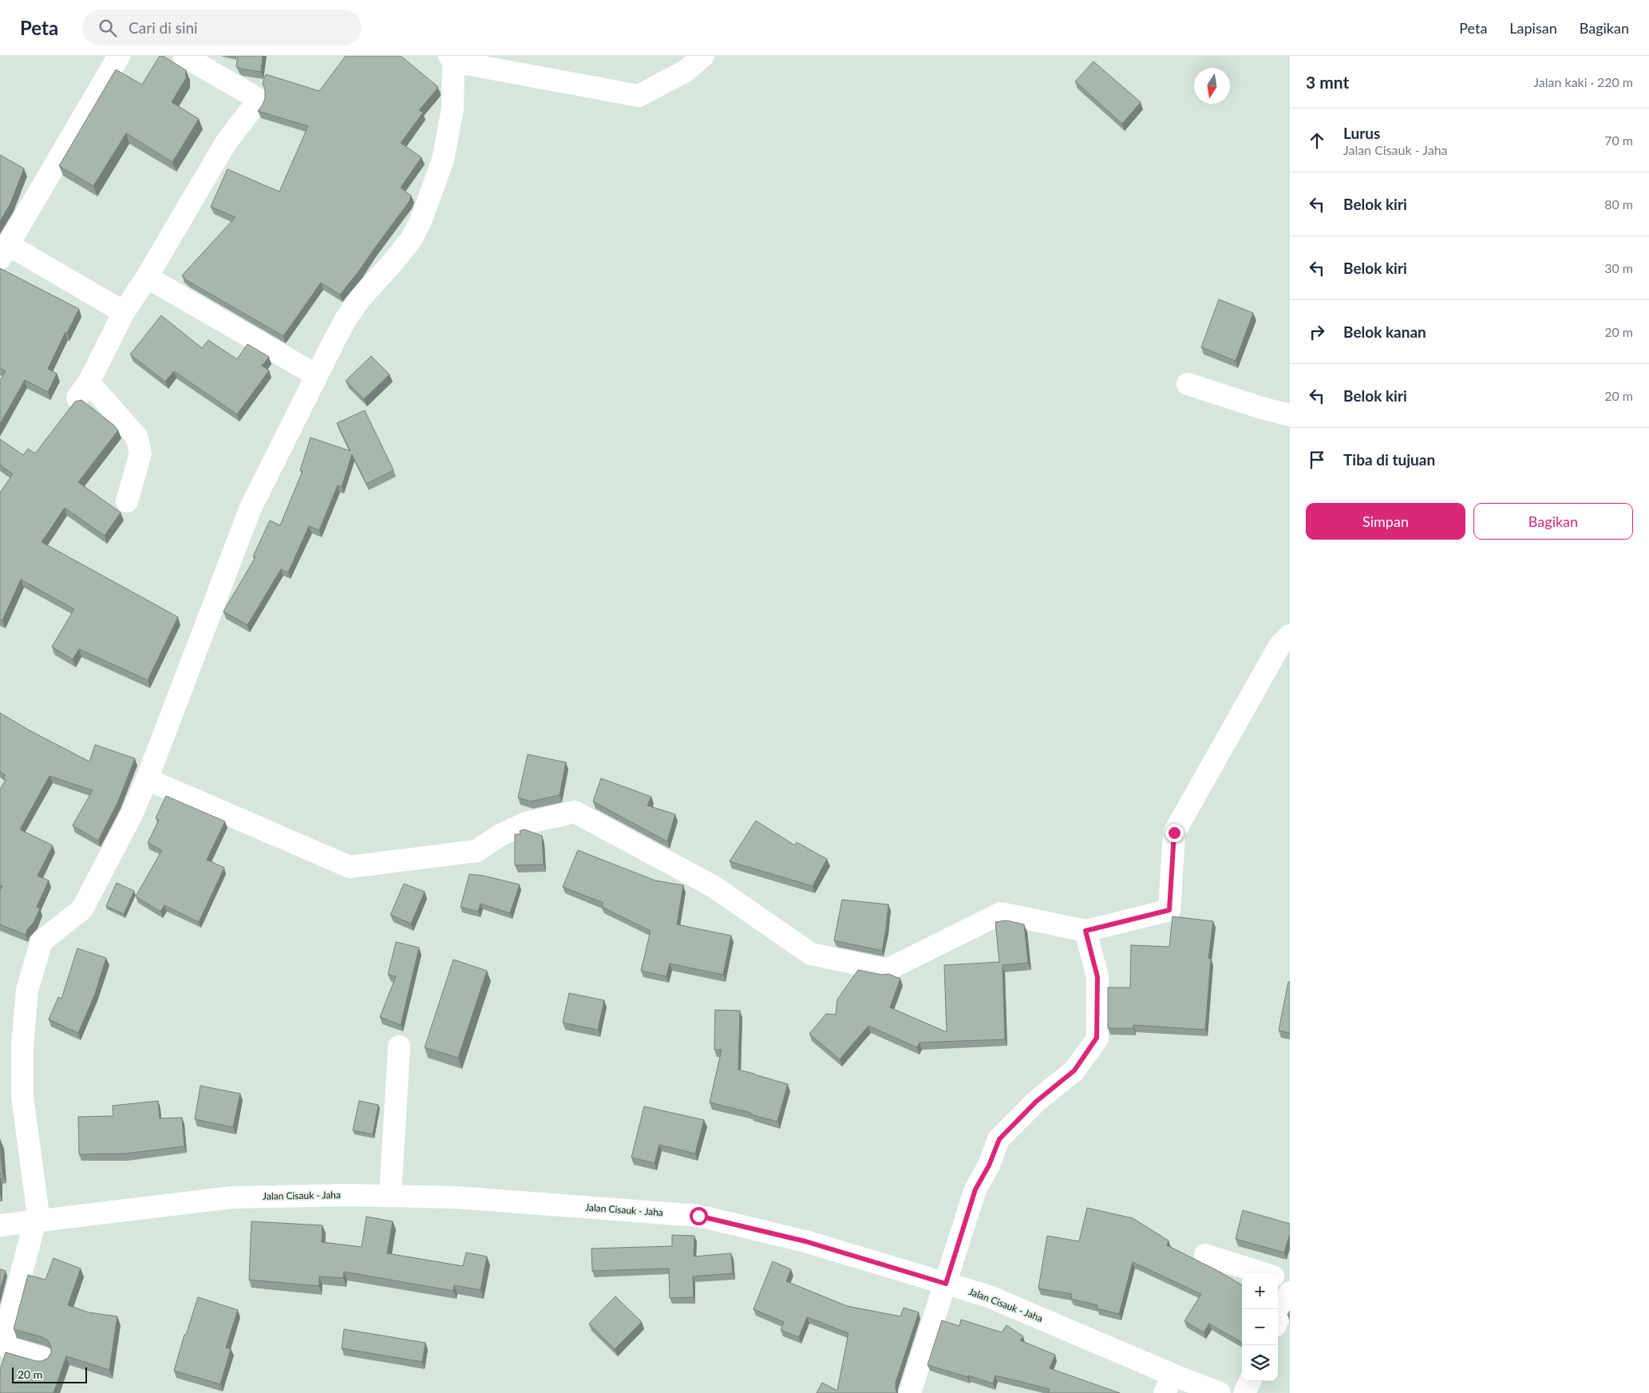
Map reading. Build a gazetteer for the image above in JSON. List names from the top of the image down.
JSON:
{
  "streets": {
    "street": ["Jalan Cisauk - Jaha"]
  },
  "scale_bar": "20 m",
  "north": "bottom",
  "page": {
    "header": "Peta",
    "search": "Cari di sini",
    "nav": ["Peta", "Lapisan", "Bagikan"],
    "heading": ["3 mnt", "Jalan kaki · 220 m"],
    "list": [
      ["Lurus", "Jalan Cisauk - Jaha", "70 m"],
      ["Belok kiri", "80 m"],
      ["Belok kiri", "30 m"],
      ["Belok kanan", "20 m"],
      ["Belok kiri", "20 m"],
      "Tiba di tujuan"
    ],
    "buttons": ["Simpan", "Bagikan"],
    "map_buttons": ["+", "−"],
    "scale": "20 m"
  }
}
